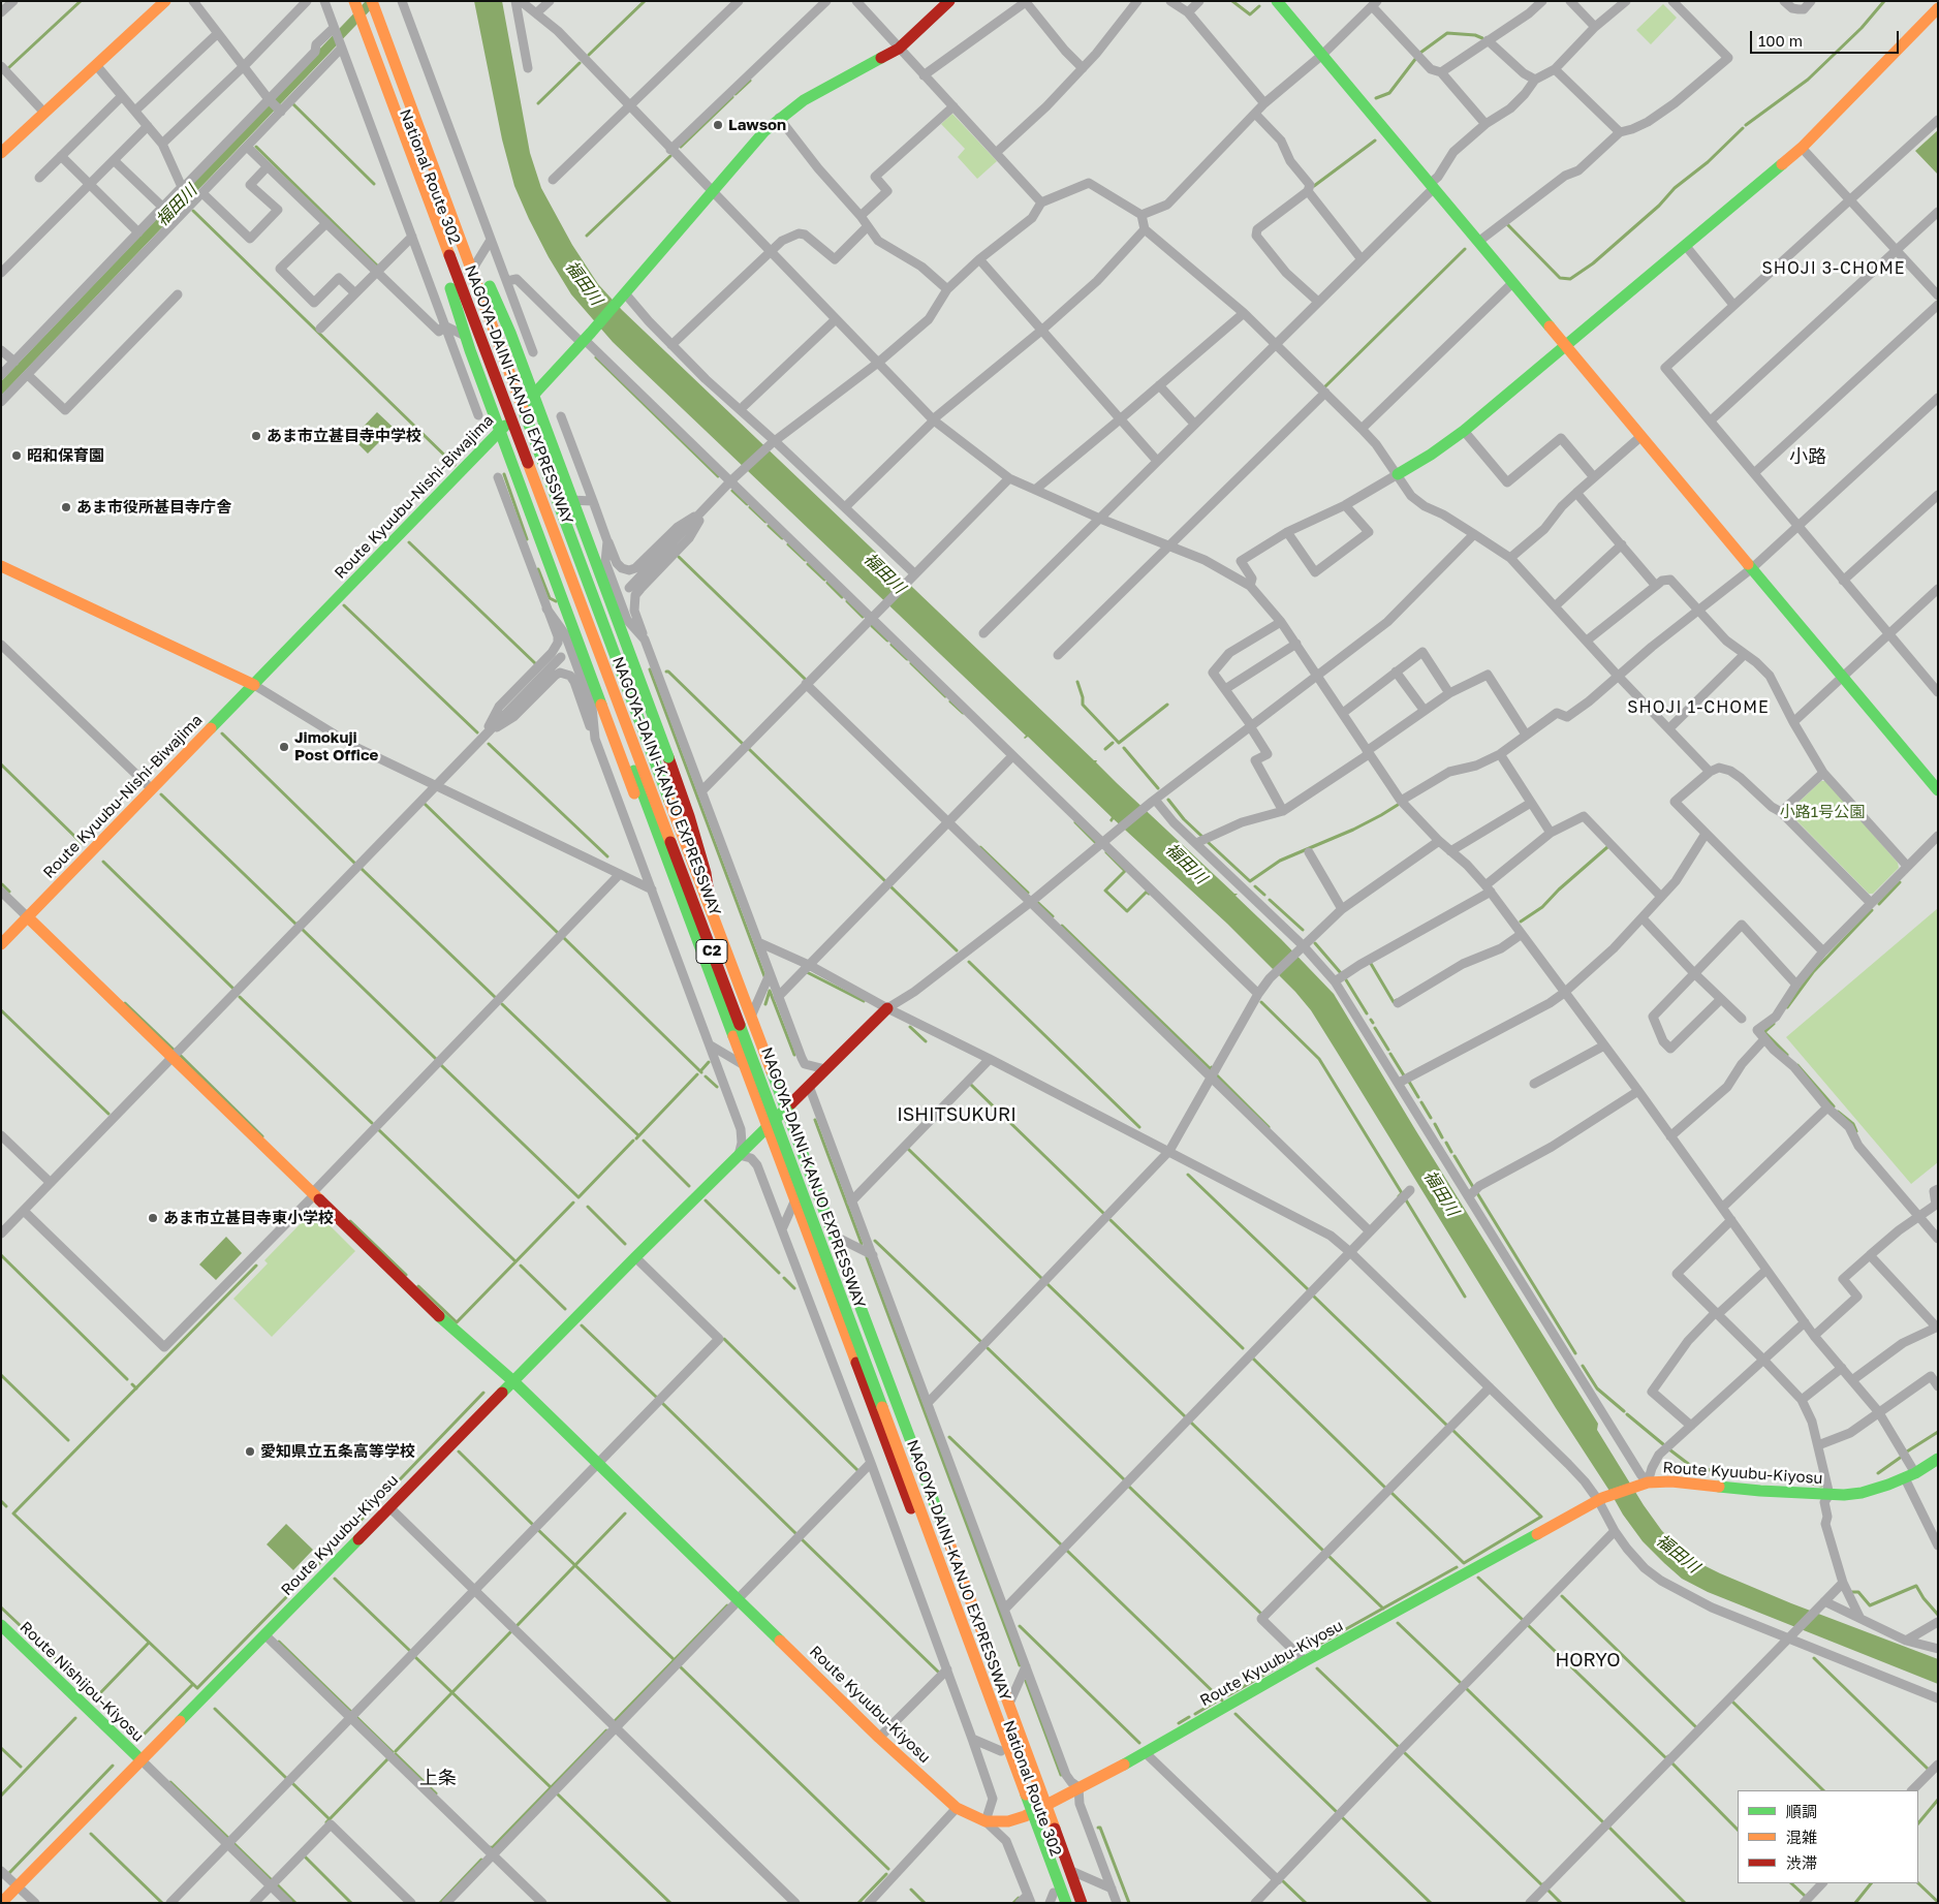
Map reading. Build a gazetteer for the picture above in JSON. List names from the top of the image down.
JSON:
{
  "streets": {
    "main road": [
      "National Route 302",
      "NAGOYA-DAINI-KANJO EXPRESSWAY",
      "Route Kyuubu-Nishi-Biwajima",
      "C2",
      "Route Kyuubu-Kiyosu",
      "Route Nishijou-Kiyosu"
    ]
  },
  "crossings": [
    ["National Route 302", "NAGOYA-DAINI-KANJO EXPRESSWAY"],
    ["National Route 302", "Route Kyuubu-Nishi-Biwajima"],
    ["National Route 302", "Route Kyuubu-Kiyosu"],
    ["Route Kyuubu-Kiyosu", "Route Nishijou-Kiyosu"]
  ],
  "districts": [
    "SHOJI 3-CHOME",
    "小路",
    "SHOJI 1-CHOME",
    "ISHITSUKURI",
    "HORYO",
    "上条"
  ],
  "water": ["福田川"],
  "parks": ["小路1号公園"],
  "places": [
    "Lawson",
    "あま市立甚目寺中学校",
    "昭和保育園",
    "あま市役所甚目寺庁舎",
    "Jimokuji Post Office",
    "あま市立甚目寺東小学校",
    "愛知県立五条高等学校"
  ],
  "legend": ["順調", "混雑", "渋滞"],
  "scale_bar": "100 m"
}
